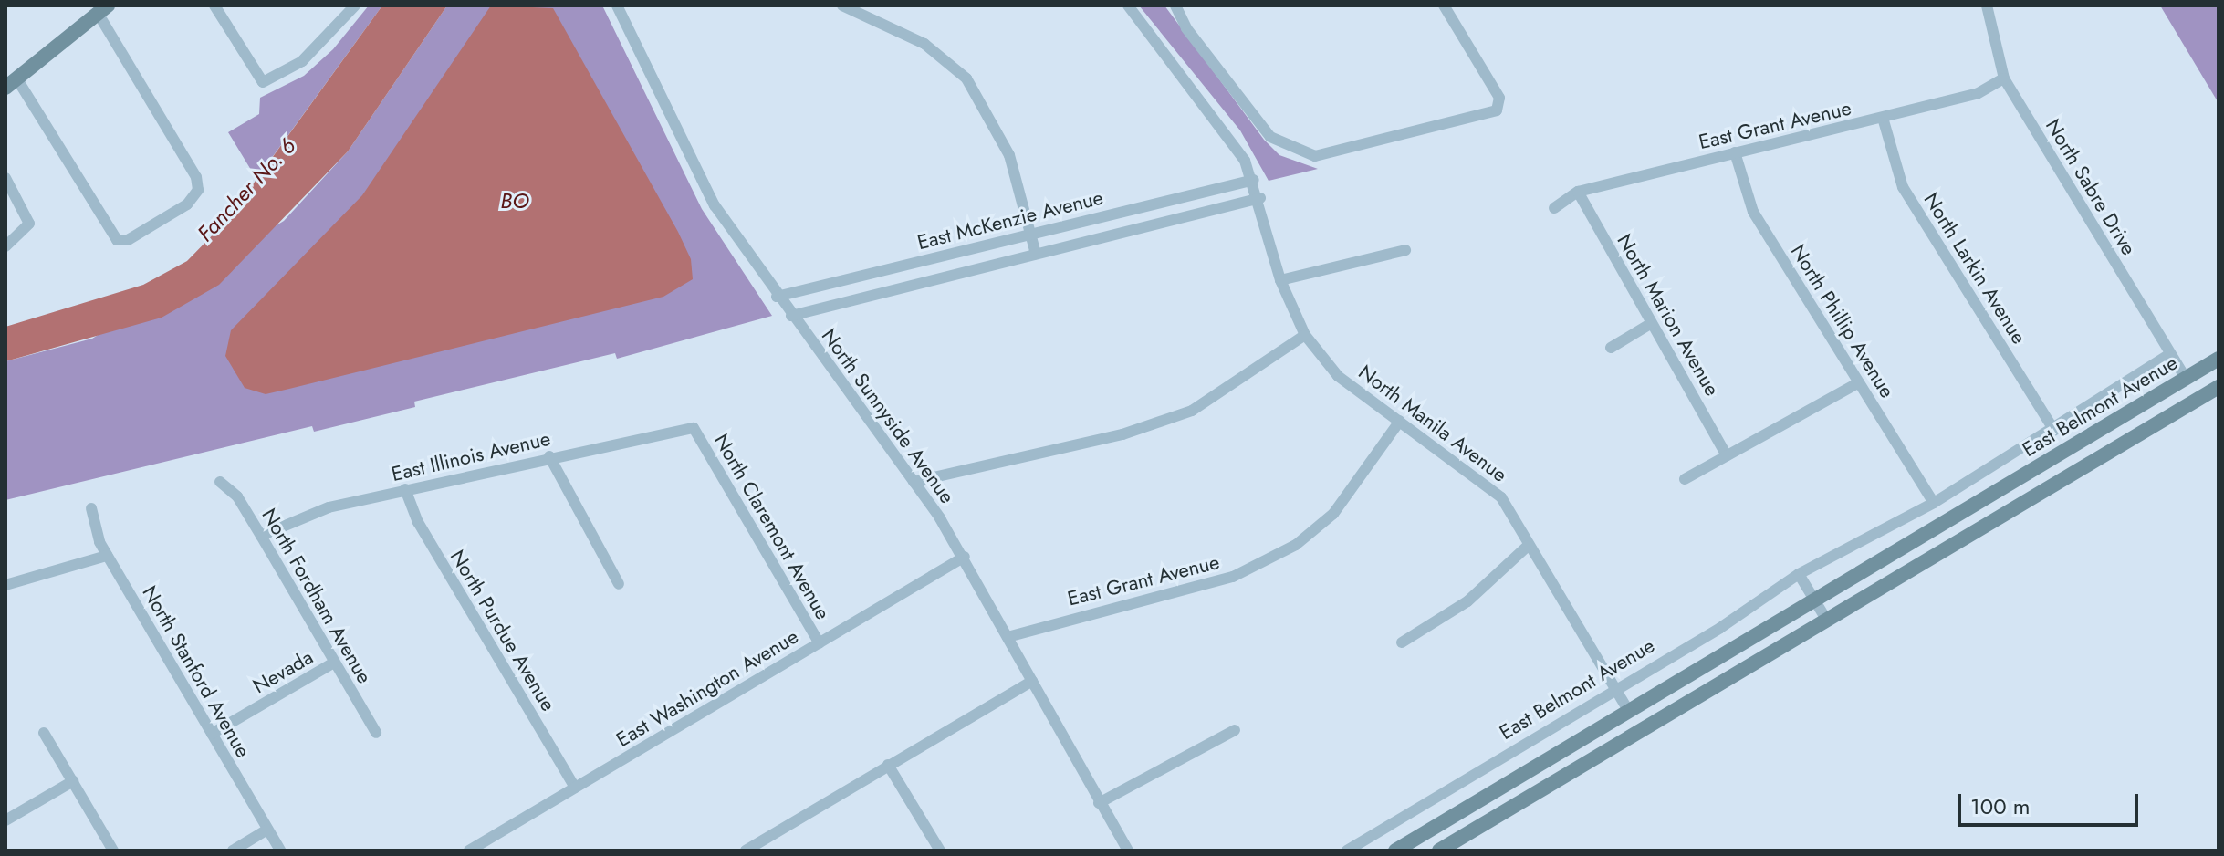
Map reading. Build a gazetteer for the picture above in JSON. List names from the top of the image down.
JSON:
{
  "streets": {
    "street": [
      "East Grant Avenue",
      "North Sabre Drive",
      "East McKenzie Avenue",
      "North Larkin Avenue",
      "North Marion Avenue",
      "North Phillip Avenue",
      "East Belmont Avenue",
      "North Sunnyside Avenue",
      "North Manila Avenue",
      "East Illinois Avenue",
      "North Claremont Avenue",
      "North Fordham Avenue",
      "North Purdue Avenue",
      "North Stanford Avenue",
      "Nevada",
      "East Washington Avenue"
    ]
  },
  "crossings": [
    ["East Grant Avenue", "North Sabre Drive"],
    ["East Grant Avenue", "North Larkin Avenue"],
    ["East Grant Avenue", "North Marion Avenue"],
    ["East Grant Avenue", "North Phillip Avenue"],
    ["East Grant Avenue", "North Sunnyside Avenue"],
    ["East Grant Avenue", "North Manila Avenue"],
    ["North Sabre Drive", "East Belmont Avenue"],
    ["East McKenzie Avenue", "North Sunnyside Avenue"],
    ["East McKenzie Avenue", "North Manila Avenue"],
    ["North Larkin Avenue", "East Belmont Avenue"],
    ["North Phillip Avenue", "East Belmont Avenue"],
    ["East Belmont Avenue", "North Manila Avenue"],
    ["North Sunnyside Avenue", "East Washington Avenue"],
    ["East Illinois Avenue", "North Claremont Avenue"],
    ["East Illinois Avenue", "North Fordham Avenue"],
    ["East Illinois Avenue", "North Purdue Avenue"],
    ["North Claremont Avenue", "East Washington Avenue"],
    ["North Fordham Avenue", "Nevada"],
    ["North Purdue Avenue", "East Washington Avenue"],
    ["North Stanford Avenue", "Nevada"]
  ],
  "water": ["Fancher No. 6", "BO"],
  "scale_bar": "100 m"
}
